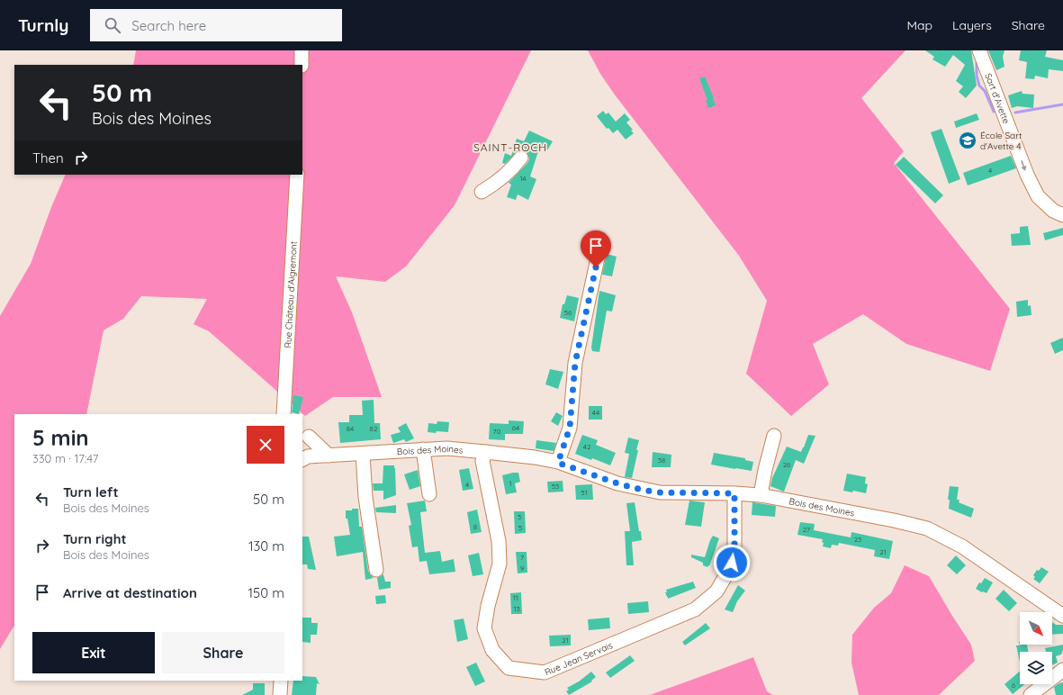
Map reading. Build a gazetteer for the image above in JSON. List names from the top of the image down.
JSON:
{
  "streets": {
    "street": [
      "Sart d'Avette",
      "Rue Château d'Aigremont",
      "Bois des Moines",
      "Rue Jean Servais"
    ]
  },
  "crossings": [
    ["Bois des Moines", "Rue Jean Servais"]
  ],
  "one_way": ["Sart d'Avette"],
  "districts": ["SAINT-ROCH"],
  "places": {
    "school or university": ["École Sart d'Avette 4"]
  },
  "house_numbers": [
    "4",
    "14",
    "56",
    "44",
    "64",
    "84",
    "82",
    "70",
    "42",
    "38",
    "26",
    "1",
    "4",
    "53",
    "51",
    "3",
    "8",
    "5",
    "27",
    "23",
    "21",
    "7",
    "9",
    "11",
    "13",
    "21",
    "6"
  ],
  "north": "bottom right",
  "page": {
    "header": "Turnly",
    "search": "Search here",
    "nav": ["Map", "Layers", "Share"],
    "turn": ["50 m", "Bois des Moines"],
    "then": "Then",
    "heading": ["5 min", "330 m · 17:47"],
    "list": [
      {
        "name": "Turn left",
        "note": "Bois des Moines",
        "value": "50 m"
      },
      {
        "name": "Turn right",
        "note": "Bois des Moines",
        "value": "130 m"
      },
      {
        "name": "Arrive at destination",
        "value": "150 m"
      }
    ],
    "buttons": ["Exit", "Share"]
  }
}
